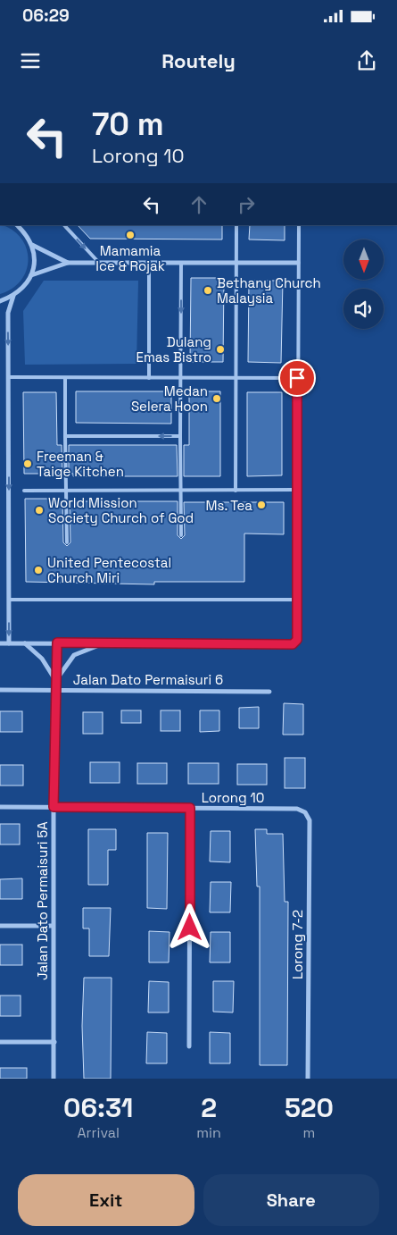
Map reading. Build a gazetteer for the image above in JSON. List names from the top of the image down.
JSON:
{
  "streets": {
    "street": [
      "Jalan Dato Permaisuri 6",
      "Lorong 10",
      "Jalan Dato Permaisuri 5A",
      "Lorong 7-2"
    ]
  },
  "crossings": [
    ["Jalan Dato Permaisuri 6", "Jalan Dato Permaisuri 5A"],
    ["Lorong 10", "Jalan Dato Permaisuri 5A"],
    ["Lorong 10", "Lorong 7-2"]
  ],
  "places": [
    "Mamamia Ice & Rojak",
    "Bethany Church Malaysia",
    "Dulang Emas Bistro",
    "Medan Selera Hoon",
    "Freeman & Taige Kitchen",
    "Ms. Tea",
    "World Mission Society Church of God",
    "United Pentecostal Church Miri"
  ],
  "north": "bottom",
  "page": {
    "status": "06:29",
    "header": "Routely",
    "turn": ["70 m", "Lorong 10"],
    "eta": [
      "06:31",
      "Arrival",
      "2",
      "min",
      "520",
      "m"
    ],
    "buttons": ["Exit", "Share"]
  }
}
